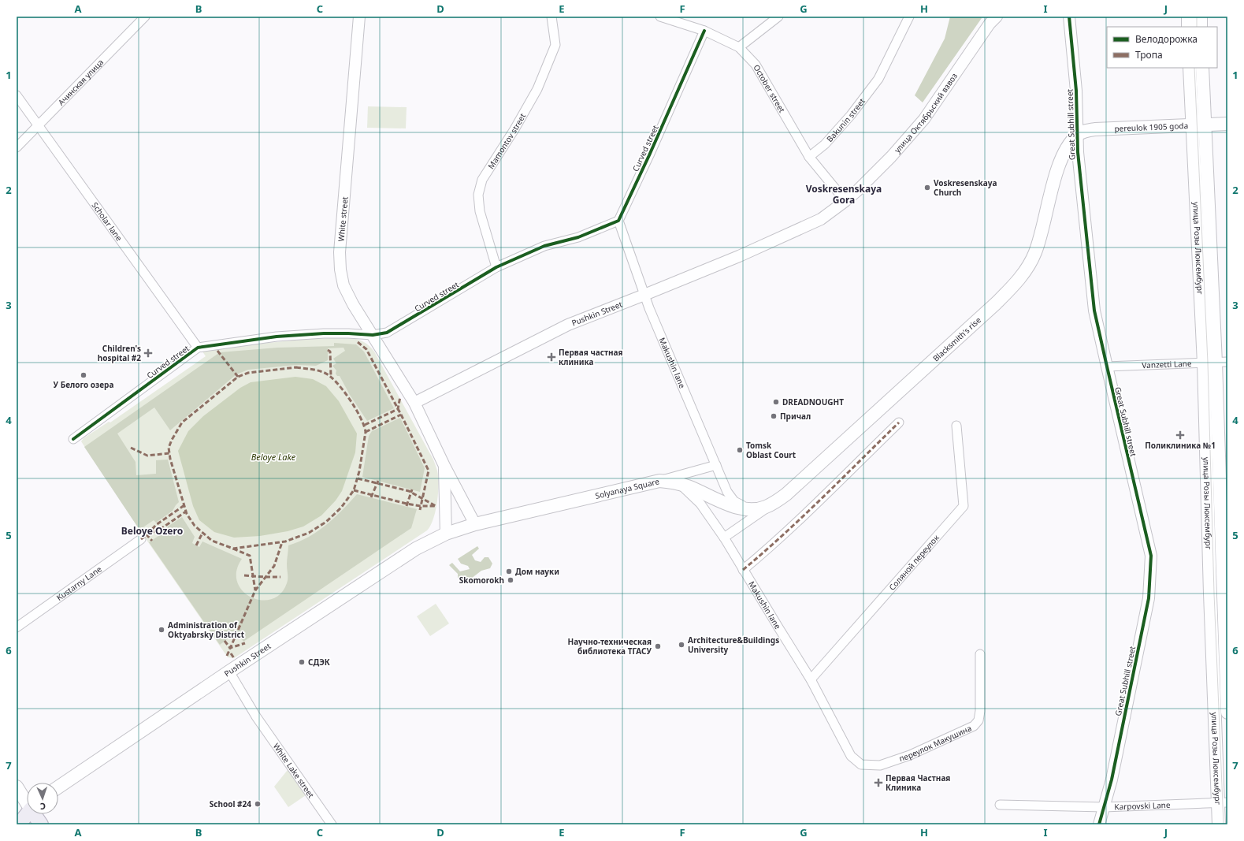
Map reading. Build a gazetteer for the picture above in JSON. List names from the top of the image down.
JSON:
{
  "streets": {
    "main road": [
      "pereulok 1905 goda",
      "улица Розы Люксембург",
      "Pushkin Street",
      "Blacksmith's rise",
      "Solyanaya Square"
    ],
    "street": [
      "Ачинская улица",
      "October street",
      "улица Октябрьский взвоз",
      "Bakunin street",
      "Great Subhill street",
      "Mamontov street",
      "Curved street",
      "White street",
      "Scholar lane",
      "Makushin lane",
      "Vanzetti Lane",
      "Соляной переулок",
      "Kustarny Lane",
      "White Lake street",
      "Karpovski Lane"
    ]
  },
  "crossings": [
    ["Ачинская улица", "Scholar lane"],
    ["October street", "улица Октябрьский взвоз"],
    ["October street", "Bakunin street"],
    ["October street", "Curved street"],
    ["October street", "Pushkin Street"],
    ["улица Октябрьский взвоз", "Pushkin Street"],
    ["Great Subhill street", "pereulok 1905 goda"],
    ["Great Subhill street", "Blacksmith's rise"],
    ["Great Subhill street", "Vanzetti Lane"],
    ["Great Subhill street", "Karpovski Lane"],
    ["pereulok 1905 goda", "улица Розы Люксембург"],
    ["pereulok 1905 goda", "Blacksmith's rise"],
    ["Mamontov street", "Curved street"],
    ["Curved street", "White street"],
    ["Curved street", "Scholar lane"],
    ["Curved street", "Makushin lane"],
    ["White street", "Pushkin Street"],
    ["улица Розы Люксембург", "Vanzetti Lane"],
    ["улица Розы Люксембург", "Karpovski Lane"],
    ["Pushkin Street", "Makushin lane"],
    ["Pushkin Street", "Solyanaya Square"],
    ["Pushkin Street", "White Lake street"],
    ["Blacksmith's rise", "Solyanaya Square"],
    ["Makushin lane", "Solyanaya Square"],
    ["Makushin lane", "Соляной переулок"]
  ],
  "districts": ["Voskresenskaya Gora", "Beloye Ozero"],
  "water": ["Beloye Lake"],
  "places": {
    "other": [
      "Voskresenskaya Church",
      "У Белого озера",
      "DREADNOUGHT",
      "Причал",
      "Tomsk Oblast Court",
      "Дом науки",
      "Skomorokh",
      "Administration of Oktyabrsky District",
      "Architecture&Buildings University",
      "Научно-техническая библиотека ТГАСУ",
      "СДЭК",
      "School #24"
    ],
    "health": [
      "Children's hospital #2",
      "Первая частная клиника",
      "Поликлиника №1",
      "Первая Частная Клиника"
    ]
  },
  "legend": ["Велодорожка", "Тропа"],
  "north": "bottom",
  "grid": {
    "columns": [
      "A",
      "B",
      "C",
      "D",
      "E",
      "F",
      "G",
      "H",
      "I",
      "J"
    ],
    "rows": [
      "1",
      "2",
      "3",
      "4",
      "5",
      "6",
      "7"
    ]
  }
}
